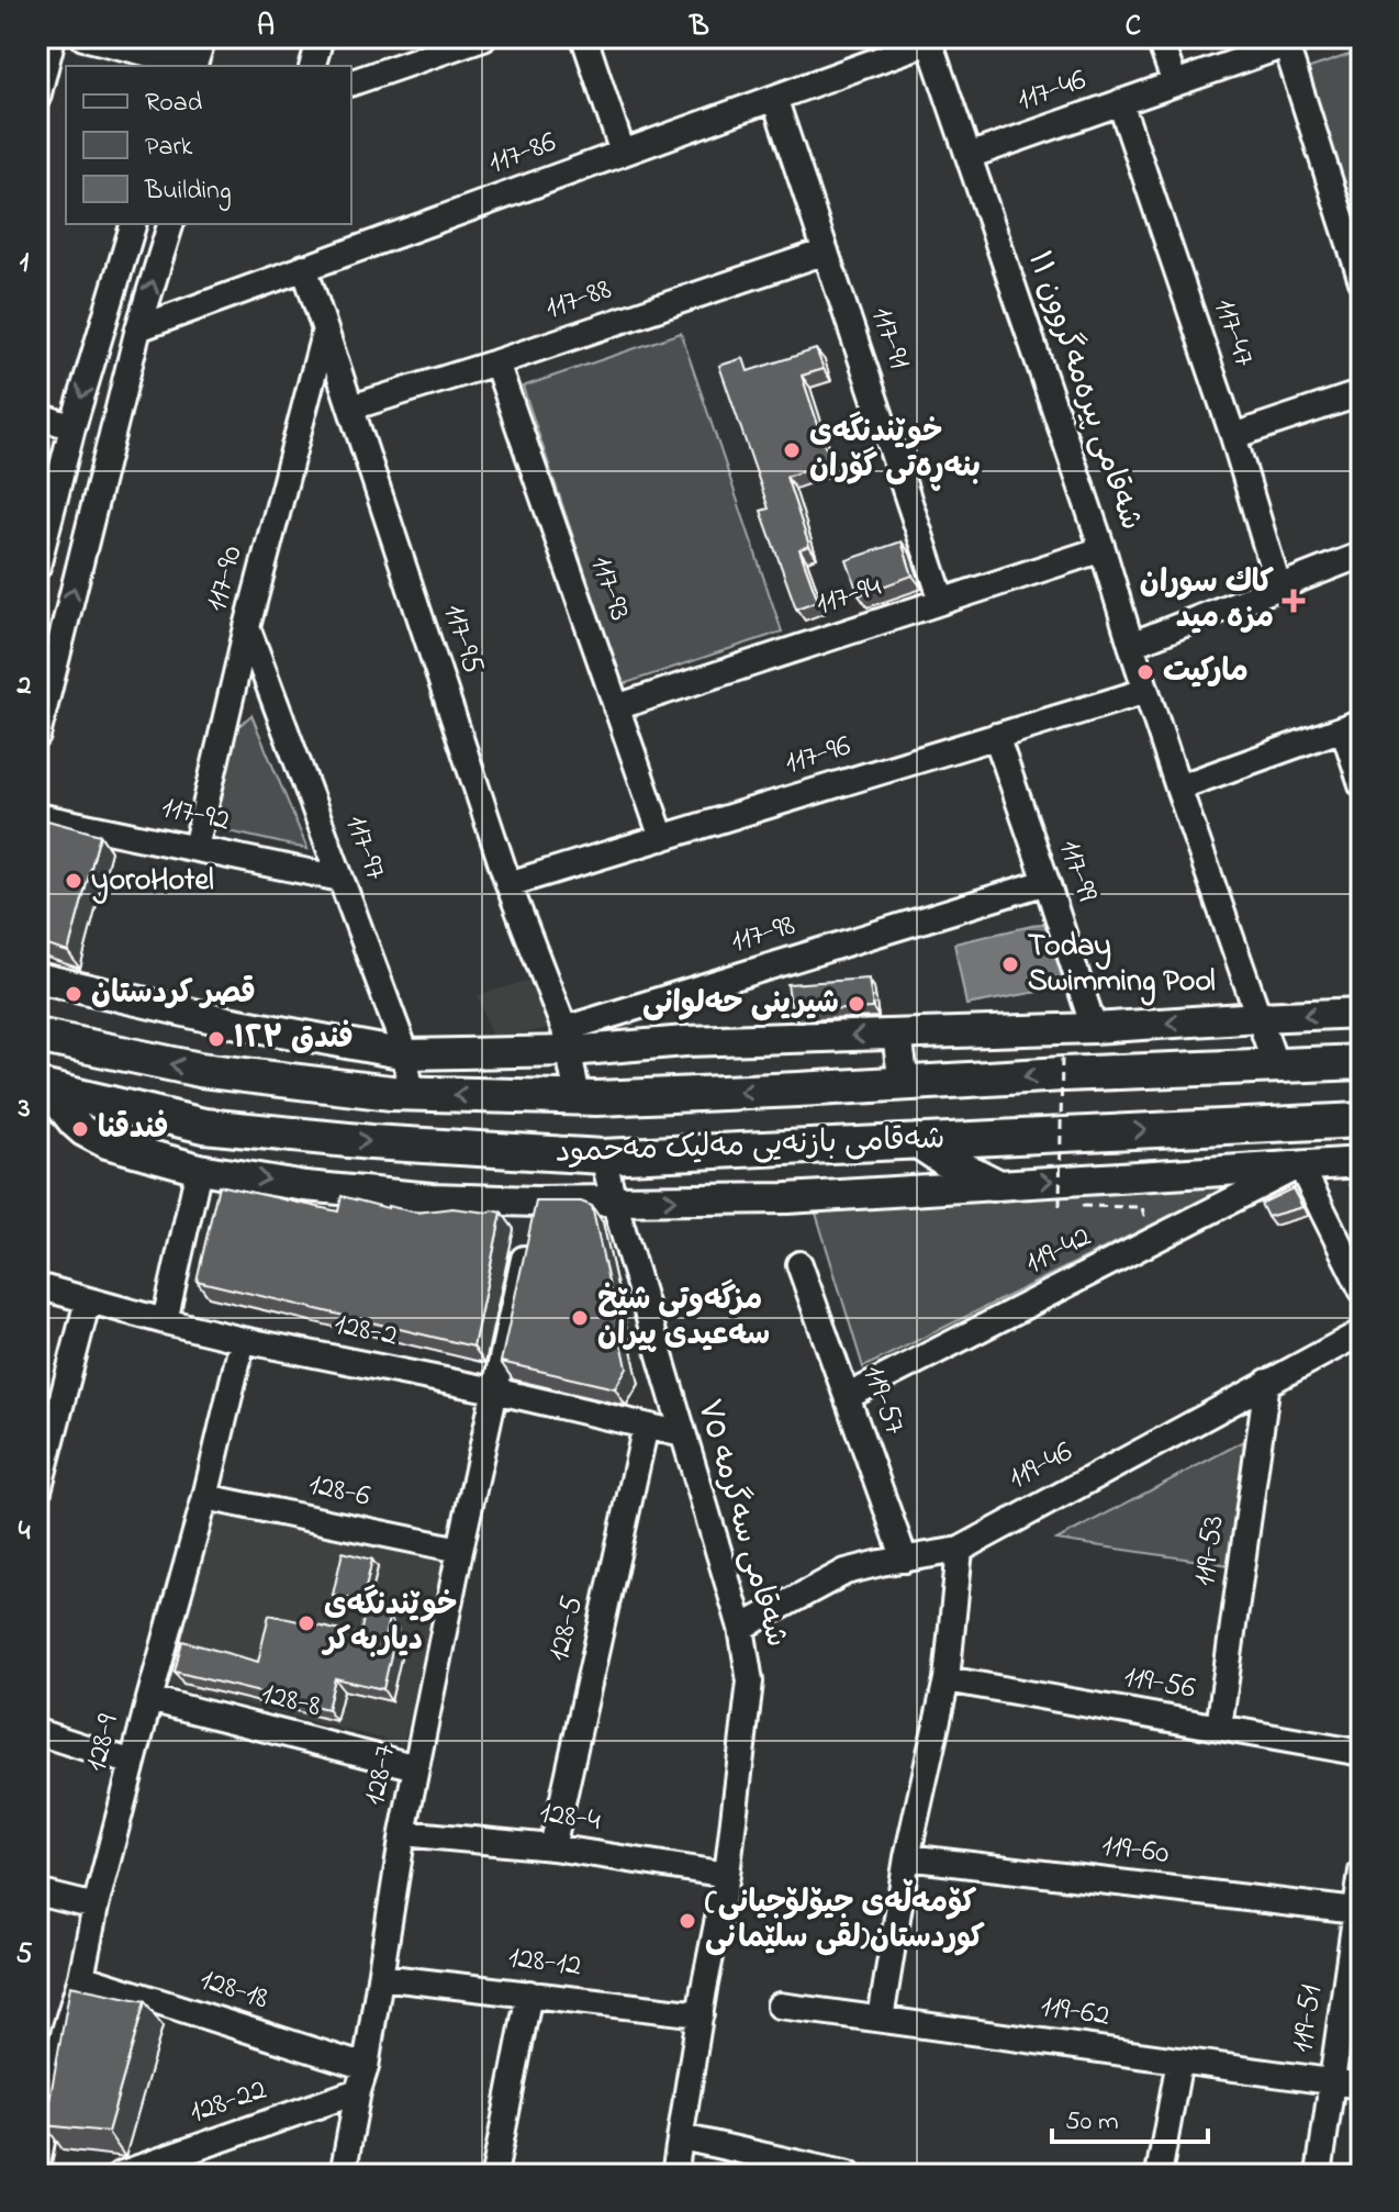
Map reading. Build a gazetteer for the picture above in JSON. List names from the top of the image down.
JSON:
{
  "streets": {
    "highway": ["شەقامی بازنەیی مەلیک مەحمود"],
    "street": [
      "117-46",
      "117-86",
      "117-88",
      "117-47",
      "117-91",
      "شەقامی پیرەمەگروون ١١",
      "117-90",
      "117-93",
      "117-94",
      "117-95",
      "117-96",
      "117-92",
      "117-97",
      "117-99",
      "117-98",
      "119-42",
      "128-2",
      "119-57",
      "119-46",
      "128-6",
      "شەقامی سەگرمە ٧٥",
      "119-53",
      "128-5",
      "119-56",
      "128-8",
      "128-9",
      "128-7",
      "128-4",
      "119-60",
      "128-12",
      "128-18",
      "119-62",
      "119-51",
      "128-22"
    ]
  },
  "crossings": [
    ["117-46", "117-47"],
    ["117-46", "شەقامی پیرەمەگروون ١١"],
    ["117-86", "117-91"],
    ["117-86", "شەقامی پیرەمەگروون ١١"],
    ["117-86", "117-95"],
    ["117-88", "117-91"],
    ["117-88", "117-93"],
    ["117-88", "117-95"],
    ["117-91", "117-94"],
    ["شەقامی پیرەمەگروون ١١", "117-94"],
    ["شەقامی پیرەمەگروون ١١", "117-96"],
    ["شەقامی پیرەمەگروون ١١", "شەقامی بازنەیی مەلیک مەحمود"],
    ["117-90", "117-95"],
    ["117-90", "117-92"],
    ["117-90", "117-97"],
    ["117-93", "117-94"],
    ["117-93", "117-96"],
    ["117-95", "117-96"],
    ["117-95", "117-98"],
    ["117-96", "117-99"],
    ["117-92", "117-97"],
    ["117-97", "شەقامی بازنەیی مەلیک مەحمود"],
    ["117-99", "117-98"],
    ["شەقامی بازنەیی مەلیک مەحمود", "شەقامی سەگرمە ٧٥"],
    ["119-42", "119-57"],
    ["128-2", "شەقامی سەگرمە ٧٥"],
    ["128-2", "128-5"],
    ["128-2", "128-9"],
    ["128-2", "128-7"],
    ["119-57", "119-46"],
    ["119-46", "شەقامی سەگرمە ٧٥"],
    ["119-46", "119-53"],
    ["128-6", "128-9"],
    ["128-6", "128-7"],
    ["شەقامی سەگرمە ٧٥", "128-4"],
    ["شەقامی سەگرمە ٧٥", "128-12"],
    ["119-53", "119-56"],
    ["128-5", "128-4"],
    ["128-8", "128-9"],
    ["128-8", "128-7"],
    ["128-9", "128-18"],
    ["128-7", "128-4"],
    ["128-7", "128-12"],
    ["128-7", "128-18"],
    ["128-7", "128-22"],
    ["119-60", "119-51"],
    ["119-62", "119-51"]
  ],
  "places": {
    "other": [
      "خوێندنگەی بنەڕەتی گۆران",
      "ماركيت",
      "yoroHotel",
      "Today Swimming Pool",
      "قصر كردستان",
      "شیرینی ‌حەلوانی",
      "فندق ١٢٣",
      "فندقنا",
      "مزگەوتی شێخ سەعیدی پیران",
      "خوێندنگەی دیاربەکر",
      "(کۆمەڵەی جیۆلۆجیانی کوردستان(لقی سلێمانی"
    ],
    "health": ["كاك سوران مزه ميد"]
  },
  "legend": ["Road", "Park", "Building"],
  "scale_bar": "50 m",
  "grid": {
    "columns": ["A", "B", "C"],
    "rows": [
      "1",
      "2",
      "3",
      "4",
      "5"
    ]
  }
}
